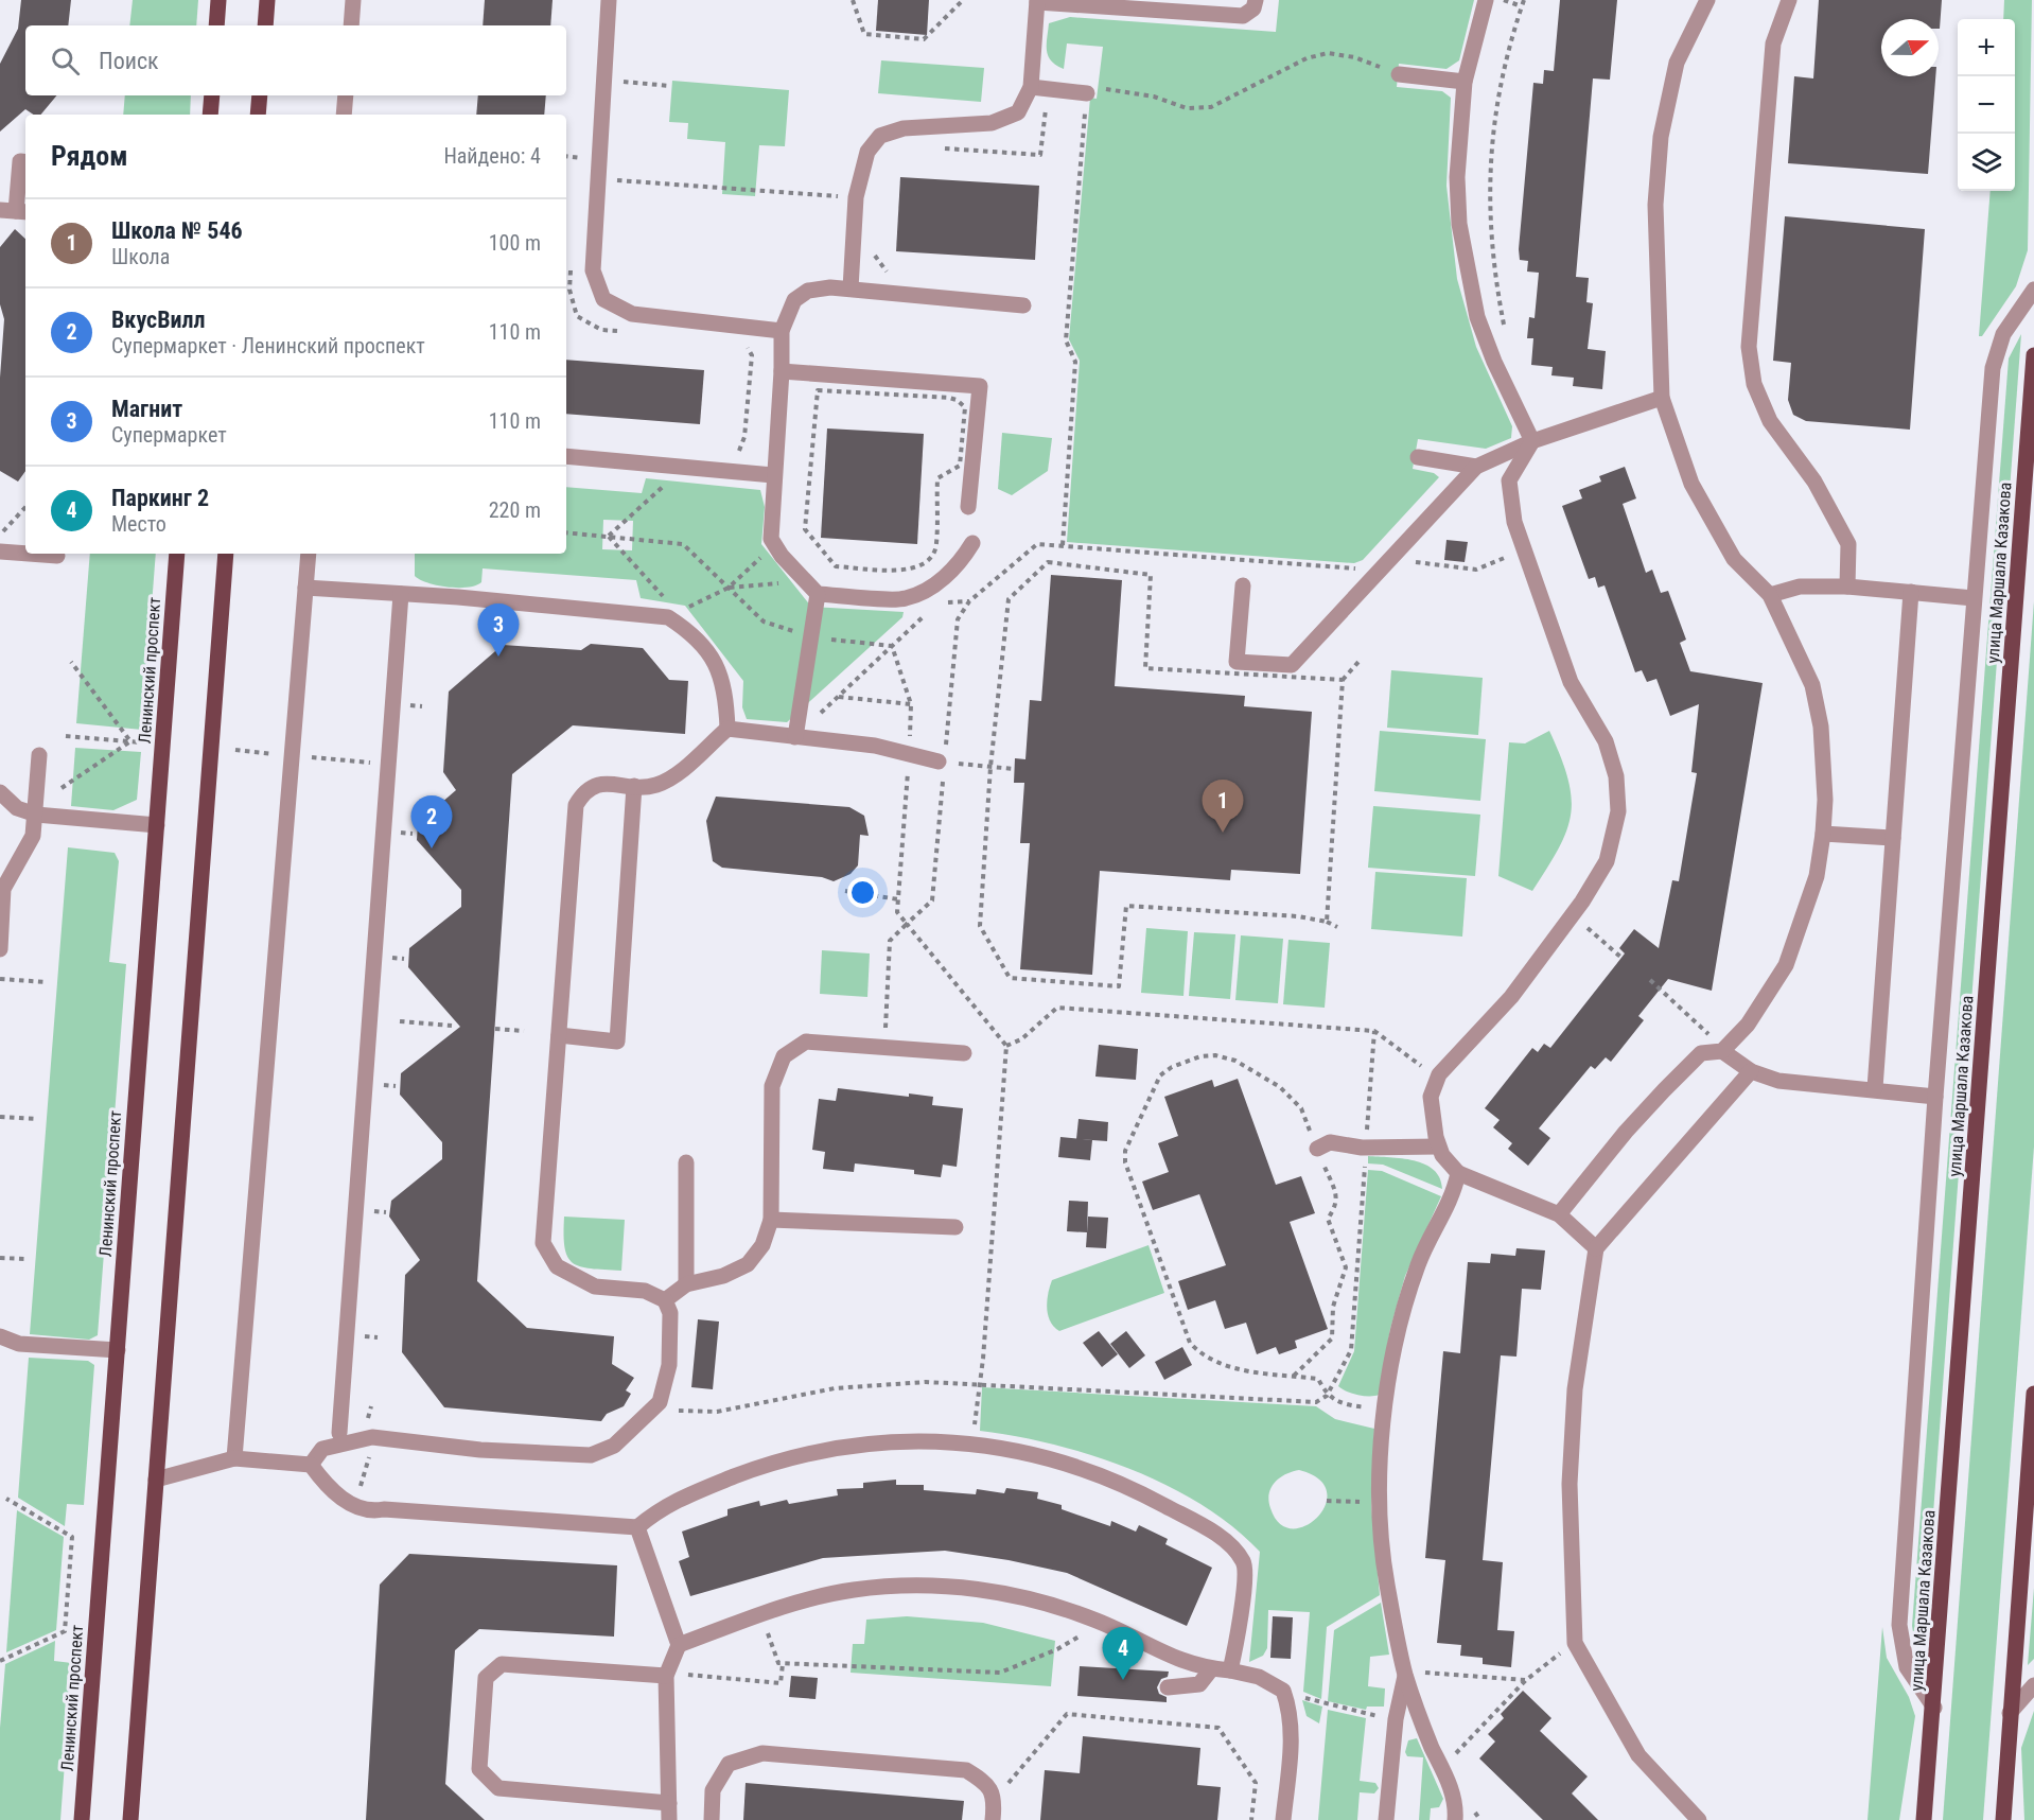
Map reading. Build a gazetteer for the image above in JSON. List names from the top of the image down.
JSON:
{
  "streets": {
    "main road": ["улица Маршала Казакова", "Ленинский проспект"]
  },
  "north": "right",
  "page": {
    "map_buttons": ["+", "−"],
    "search": "Поиск",
    "heading": ["Рядом", "Найдено: 4"],
    "list": [
      {
        "mark": "1",
        "name": "Школа № 546",
        "note": "Школа",
        "value": "100 m"
      },
      {
        "mark": "2",
        "name": "ВкусВилл",
        "note": "Супермаркет · Ленинский проспект",
        "value": "110 m"
      },
      {
        "mark": "3",
        "name": "Магнит",
        "note": "Супермаркет",
        "value": "110 m"
      },
      {
        "mark": "4",
        "name": "Паркинг 2",
        "note": "Место",
        "value": "220 m"
      }
    ],
    "pins": [
      "3",
      "1",
      "2",
      "4"
    ]
  }
}
